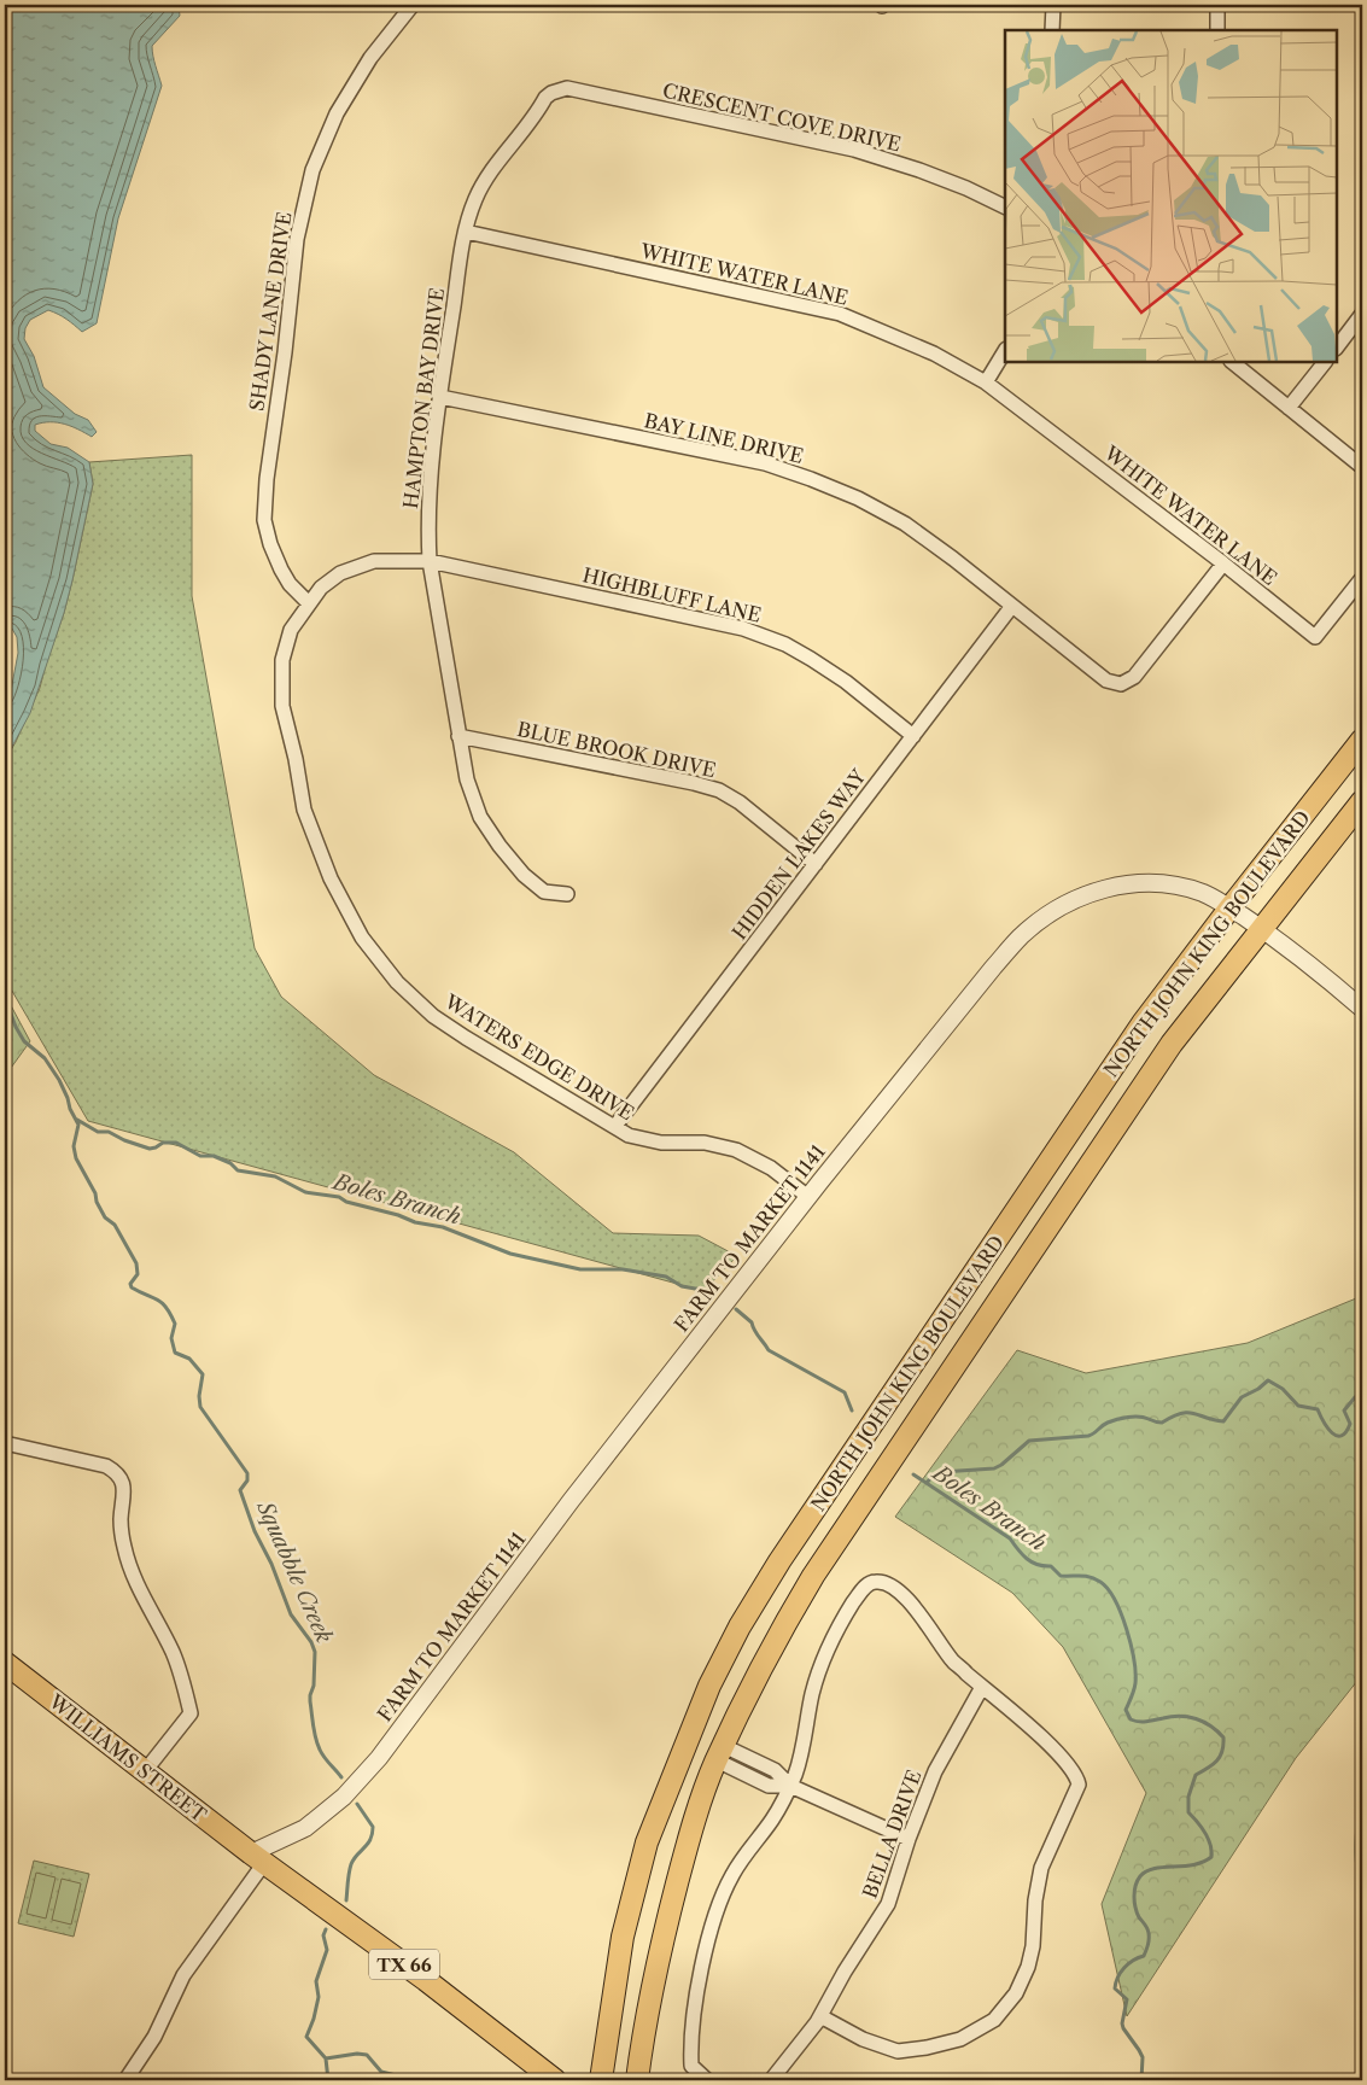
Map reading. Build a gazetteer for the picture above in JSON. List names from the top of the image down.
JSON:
{
  "streets": {
    "main road": ["NORTH JOHN KING BOULEVARD", "WILLIAMS STREET", "TX 66"],
    "street": [
      "CRESCENT COVE DRIVE",
      "WHITE WATER LANE",
      "SHADY LANE DRIVE",
      "HAMPTON BAY DRIVE",
      "BAY LINE DRIVE",
      "HIGHBLUFF LANE",
      "BLUE BROOK DRIVE",
      "HIDDEN LAKES WAY",
      "WATERS EDGE DRIVE",
      "FARM TO MARKET 1141",
      "BELLA DRIVE"
    ]
  },
  "crossings": [
    ["CRESCENT COVE DRIVE", "HAMPTON BAY DRIVE"],
    ["WHITE WATER LANE", "HAMPTON BAY DRIVE"],
    ["WHITE WATER LANE", "BAY LINE DRIVE"],
    ["SHADY LANE DRIVE", "WATERS EDGE DRIVE"],
    ["HAMPTON BAY DRIVE", "BAY LINE DRIVE"],
    ["HAMPTON BAY DRIVE", "HIGHBLUFF LANE"],
    ["HAMPTON BAY DRIVE", "BLUE BROOK DRIVE"],
    ["HAMPTON BAY DRIVE", "WATERS EDGE DRIVE"],
    ["BAY LINE DRIVE", "HIDDEN LAKES WAY"],
    ["HIGHBLUFF LANE", "HIDDEN LAKES WAY"],
    ["HIGHBLUFF LANE", "WATERS EDGE DRIVE"],
    ["BLUE BROOK DRIVE", "HIDDEN LAKES WAY"],
    ["HIDDEN LAKES WAY", "WATERS EDGE DRIVE"],
    ["NORTH JOHN KING BOULEVARD", "FARM TO MARKET 1141"],
    ["WATERS EDGE DRIVE", "FARM TO MARKET 1141"],
    ["FARM TO MARKET 1141", "WILLIAMS STREET"],
    ["FARM TO MARKET 1141", "TX 66"],
    ["WILLIAMS STREET", "TX 66"]
  ],
  "water": ["Boles Branch", "Squabble Creek"]
}
